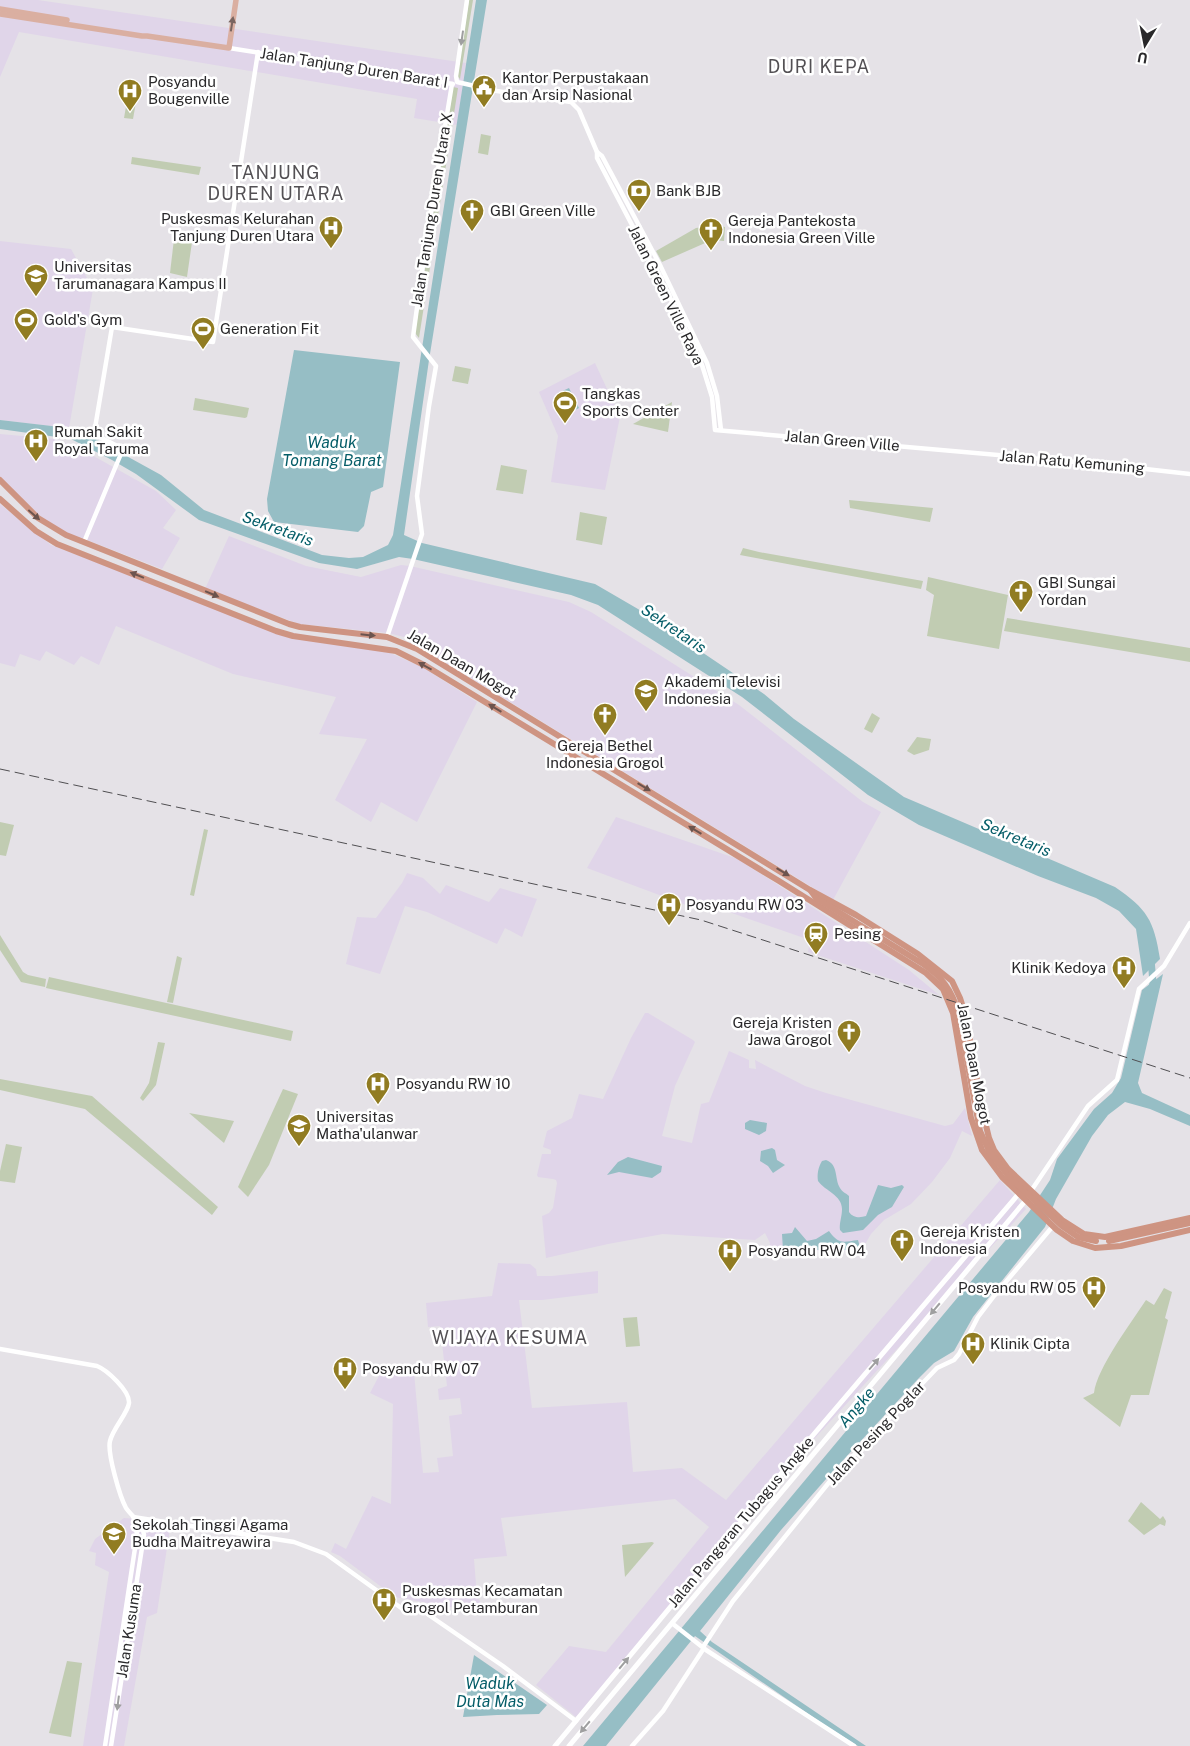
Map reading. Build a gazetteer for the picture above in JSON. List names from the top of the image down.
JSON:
{
  "streets": {
    "highway": ["Jalan Daan Mogot"],
    "main road": ["Jalan Pangeran Tubagus Angke"],
    "street": [
      "Jalan Tanjung Duren Barat I",
      "Jalan Tanjung Duren Utara X",
      "Jalan Green Ville Raya",
      "Jalan Green Ville",
      "Jalan Ratu Kemuning",
      "Jalan Pesing Poglar",
      "Jalan Kusuma"
    ]
  },
  "crossings": [
    ["Jalan Tanjung Duren Barat I", "Jalan Tanjung Duren Utara X"],
    ["Jalan Tanjung Duren Barat I", "Jalan Green Ville Raya"],
    ["Jalan Tanjung Duren Utara X", "Jalan Daan Mogot"],
    ["Jalan Green Ville Raya", "Jalan Green Ville"],
    ["Jalan Green Ville", "Jalan Ratu Kemuning"],
    ["Jalan Daan Mogot", "Jalan Pesing Poglar"],
    ["Jalan Daan Mogot", "Jalan Pangeran Tubagus Angke"]
  ],
  "districts": ["DURI KEPA", "TANJUNG DUREN UTARA", "WIJAYA KESUMA"],
  "water": [
    "Waduk Tomang Barat",
    "Sekretaris",
    "Angke",
    "Waduk Duta Mas"
  ],
  "places": {
    "public building": ["Kantor Perpustakaan dan Arsip Nasional"],
    "hospital": [
      "Posyandu Bougenville",
      "Puskesmas Kelurahan Tanjung Duren Utara",
      "Rumah Sakit Royal Taruma",
      "Posyandu RW 03",
      "Klinik Kedoya",
      "Posyandu RW 10",
      "Posyandu RW 04",
      "Posyandu RW 05",
      "Klinik Cipta",
      "Posyandu RW 07",
      "Puskesmas Kecamatan Grogol Petamburan"
    ],
    "bank": ["Bank BJB"],
    "church": [
      "GBI Green Ville",
      "Gereja Pantekosta Indonesia Green Ville",
      "GBI Sungai Yordan",
      "Gereja Bethel Indonesia Grogol",
      "Gereja Kristen Jawa Grogol",
      "Gereja Kristen Indonesia"
    ],
    "school or university": [
      "Universitas Tarumanagara Kampus II",
      "Akademi Televisi Indonesia",
      "Universitas Matha'ulanwar",
      "Sekolah Tinggi Agama Budha Maitreyawira"
    ],
    "sports": ["Gold's Gym", "Generation Fit", "Tangkas Sports Center"],
    "station": ["Pesing"]
  },
  "north": "bottom"
}
